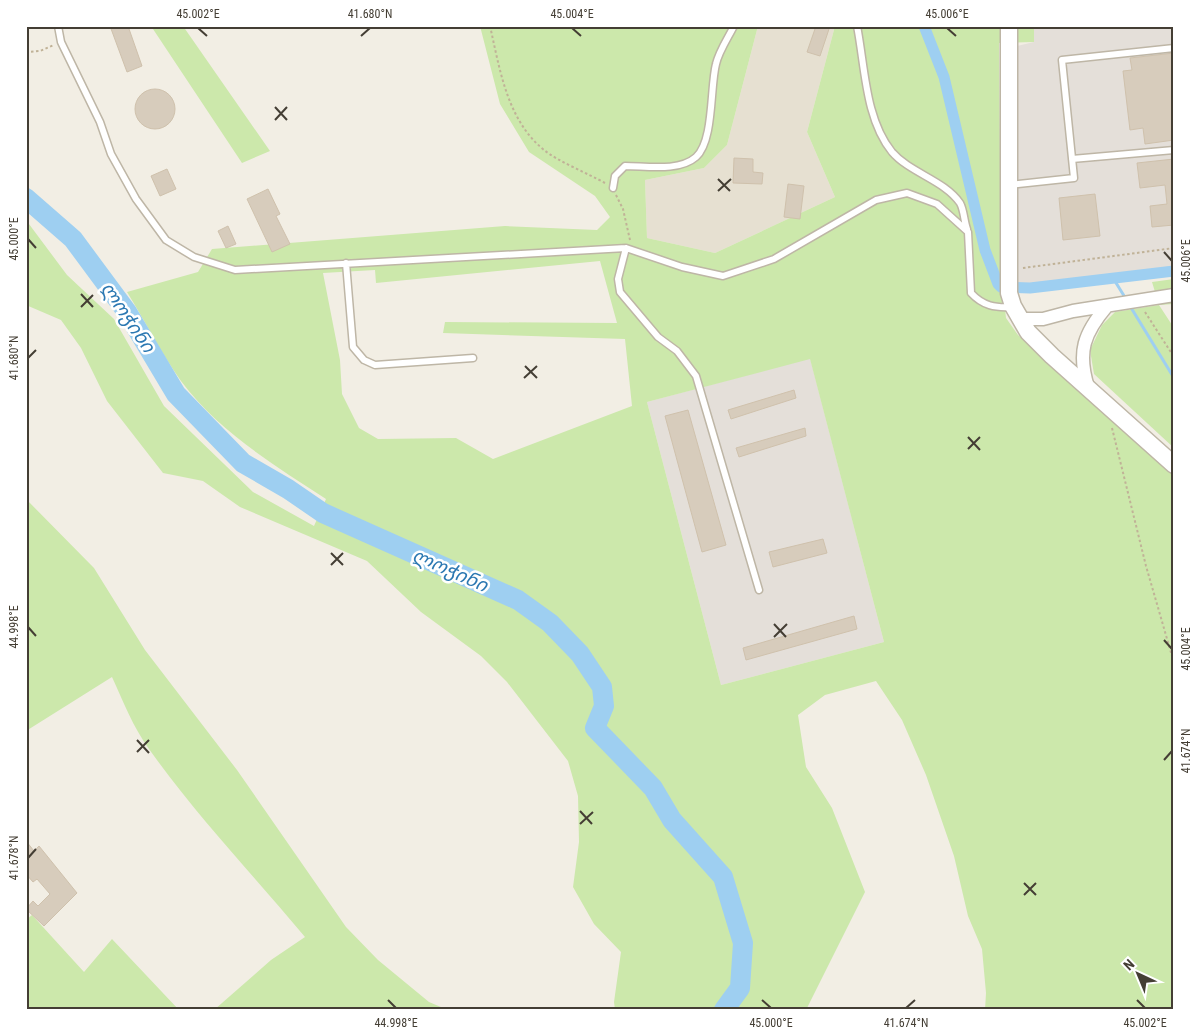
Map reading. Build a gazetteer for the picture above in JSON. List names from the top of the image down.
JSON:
{
  "water": ["ლოჭინი"],
  "north": "top left",
  "coordinates": [
    "45.002°E",
    "41.680°N",
    "45.004°E",
    "45.006°E",
    "45.000°E",
    "44.998°E",
    "41.674°N",
    "41.678°N"
  ]
}
